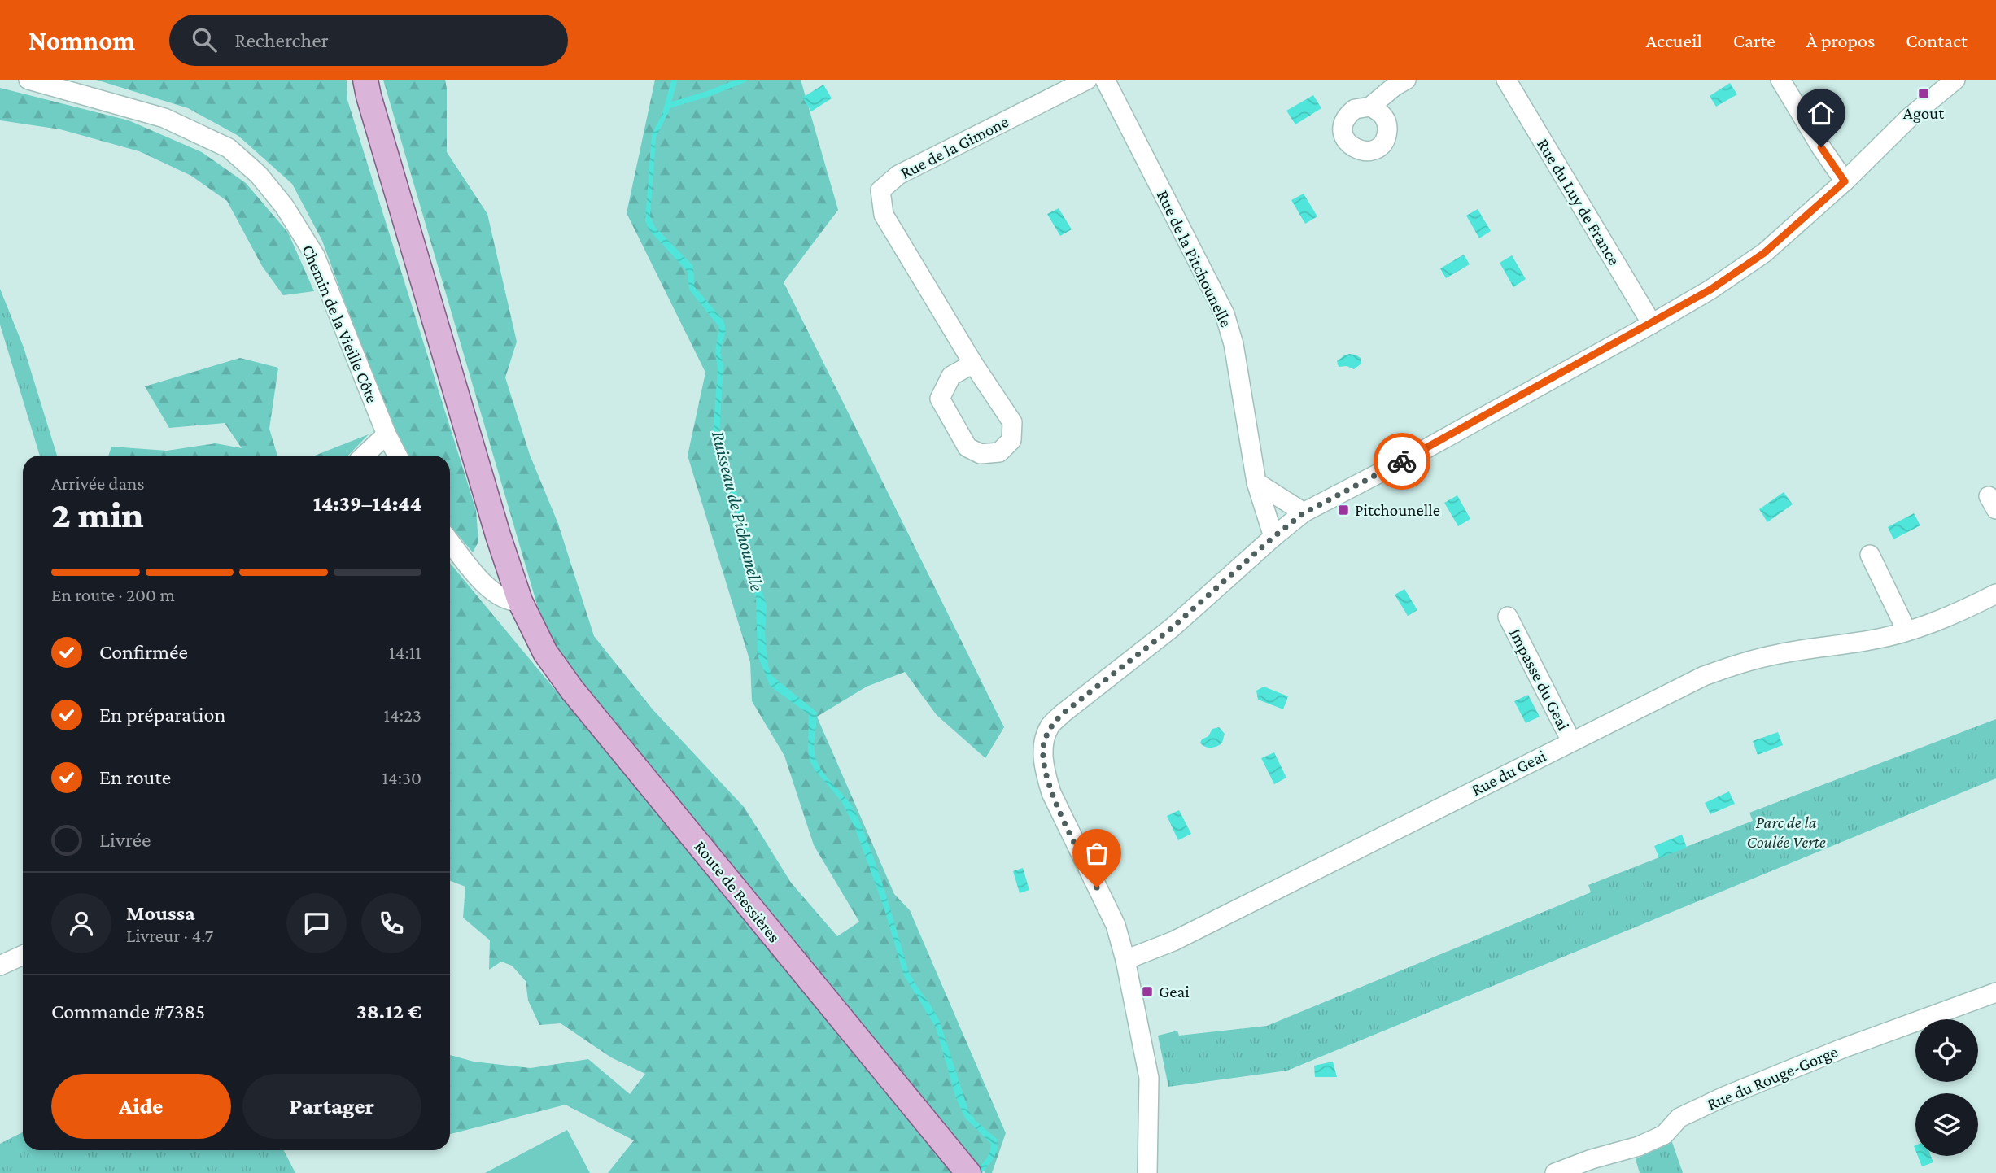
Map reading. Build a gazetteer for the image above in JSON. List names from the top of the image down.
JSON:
{
  "streets": {
    "main road": ["Route de Bessières"],
    "street": [
      "Rue de la Gimone",
      "Rue du Luy de France",
      "Rue de la Pitchounelle",
      "Chemin de la Vieille Côte",
      "Impasse du Geai",
      "Rue du Geai",
      "Rue du Rouge-Gorge"
    ]
  },
  "crossings": [
    ["Impasse du Geai", "Rue du Geai"]
  ],
  "water": ["Ruisseau de Pichounelle"],
  "parks": ["Parc de la Coulée Verte"],
  "places": {
    "transit": ["Agout", "Pitchounelle", "Geai"]
  },
  "page": {
    "header": "Nomnom",
    "search": "Rechercher",
    "nav": [
      "Accueil",
      "Carte",
      "À propos",
      "Contact"
    ],
    "heading": ["2 min", "Arrivée dans", "14:39–14:44"],
    "panel": [
      "Moussa",
      "Livreur · 4.7",
      "Commande #7385",
      "38.12 €"
    ],
    "bar": "En route · 200 m",
    "list": [
      ["Confirmée", "14:11"],
      ["En préparation", "14:23"],
      ["En route", "14:30"],
      "Livrée"
    ],
    "buttons": ["Aide", "Partager"]
  }
}
